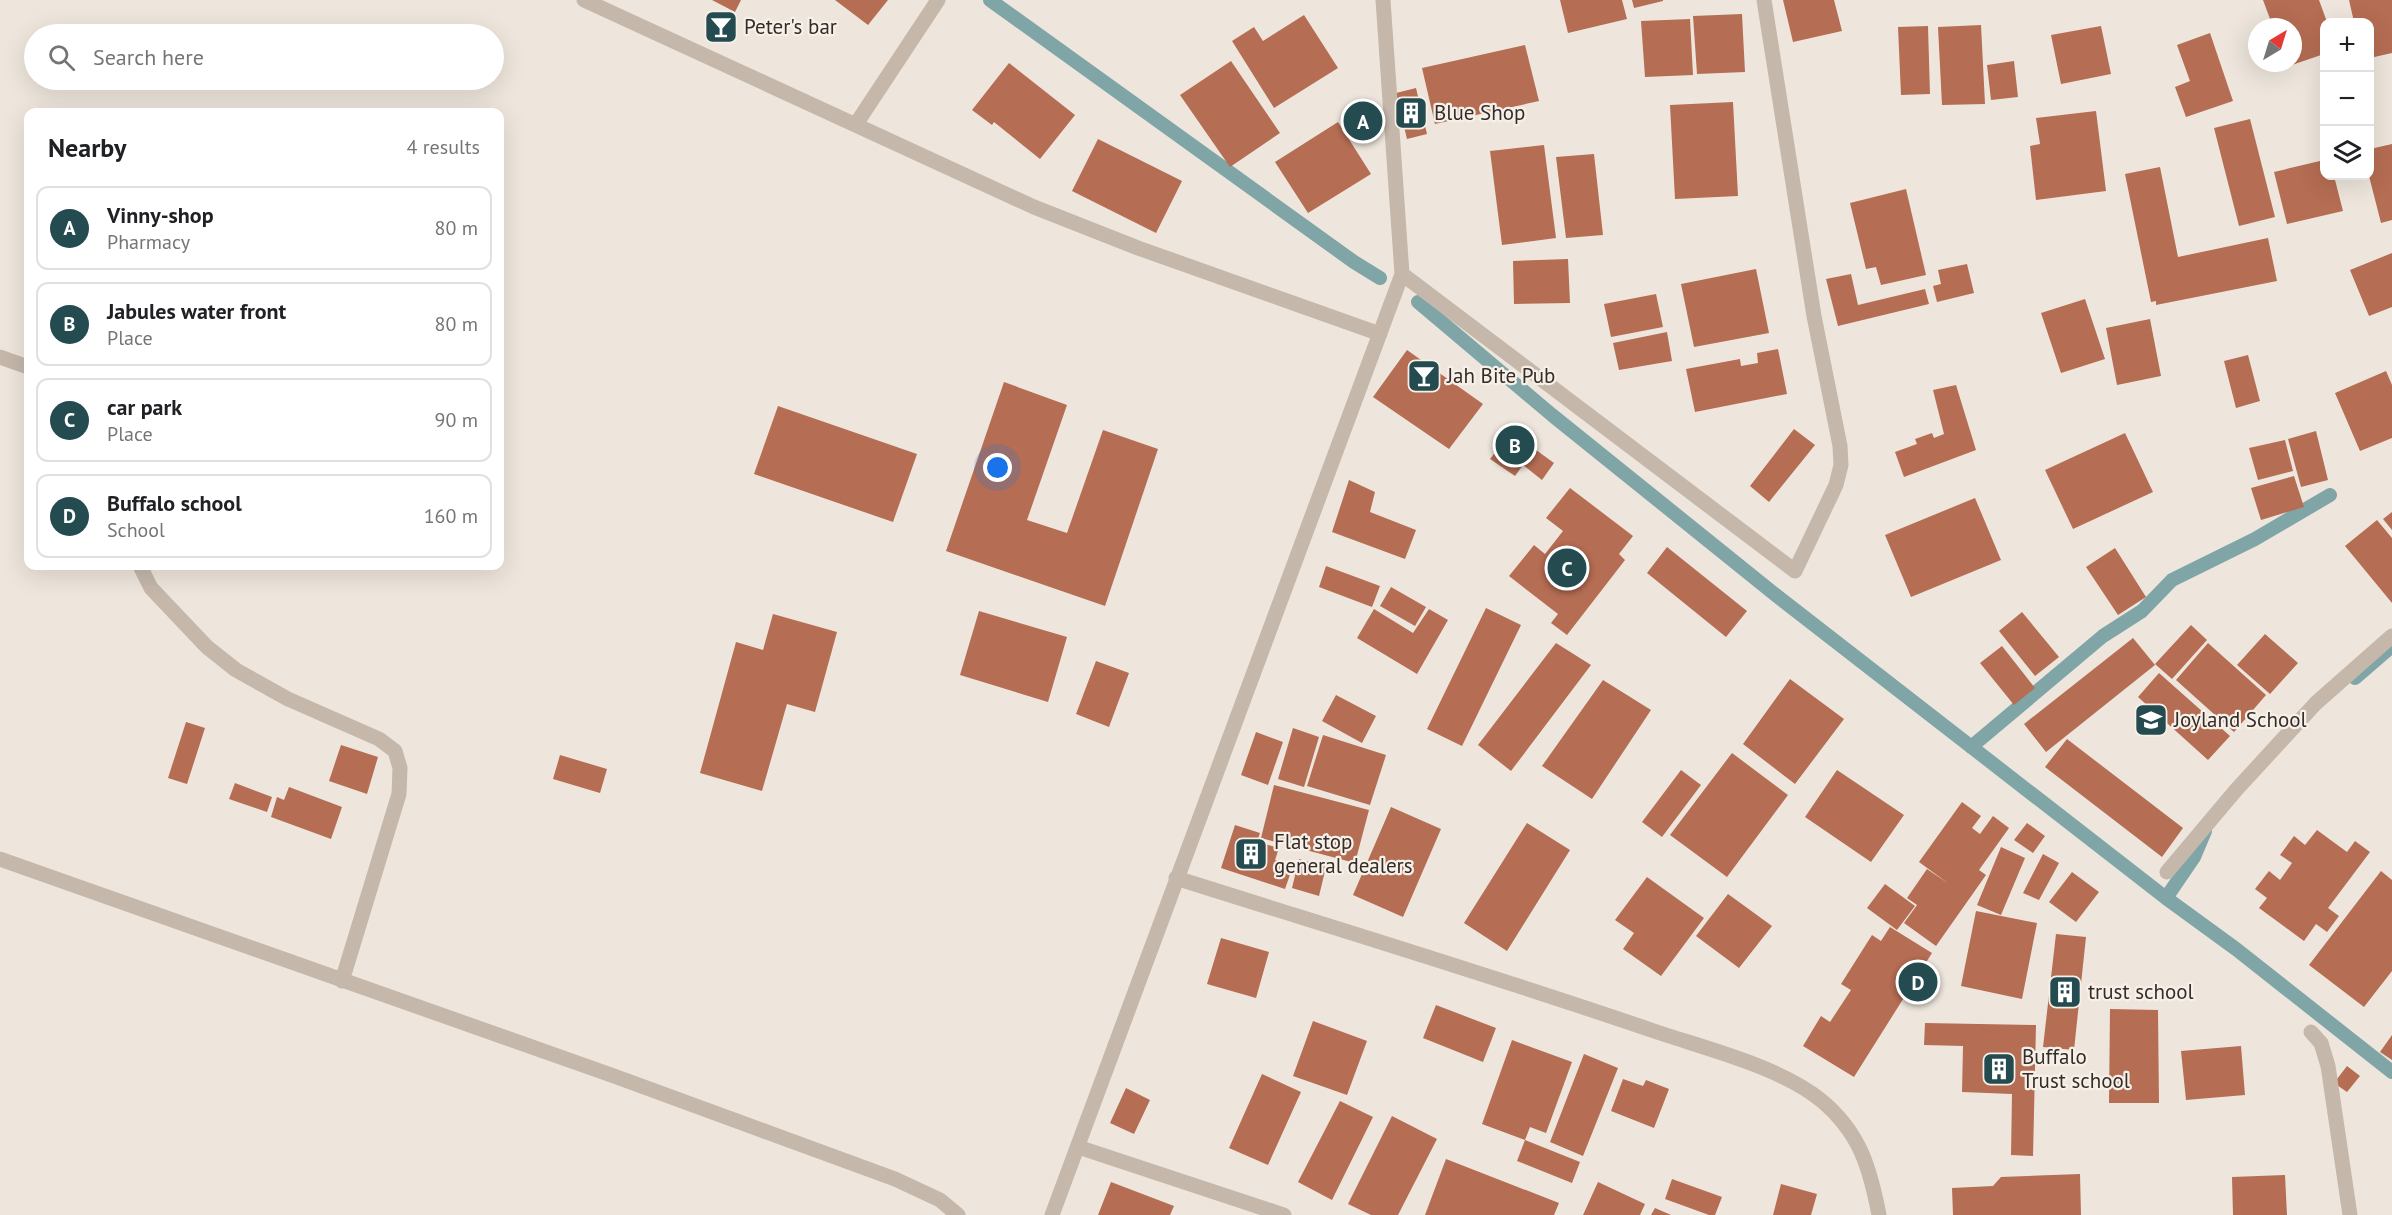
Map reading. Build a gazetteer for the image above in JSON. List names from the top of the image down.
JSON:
{
  "places": {
    "bar": ["Peter's bar", "Jah Bite Pub"],
    "building": [
      "Blue Shop",
      "Flat stop general dealers",
      "trust school",
      "Buffalo Trust school"
    ],
    "school or university": ["Joyland School"]
  },
  "north": "top right",
  "page": {
    "map_buttons": ["+", "−"],
    "search": "Search here",
    "pins": [
      "A",
      "B",
      "C",
      "D"
    ],
    "heading": ["Nearby", "4 results"],
    "list": [
      {
        "mark": "A",
        "name": "Vinny-shop",
        "note": "Pharmacy",
        "value": "80 m"
      },
      {
        "mark": "B",
        "name": "Jabules water front",
        "note": "Place",
        "value": "80 m"
      },
      {
        "mark": "C",
        "name": "car park",
        "note": "Place",
        "value": "90 m"
      },
      {
        "mark": "D",
        "name": "Buffalo school",
        "note": "School",
        "value": "160 m"
      }
    ]
  }
}
